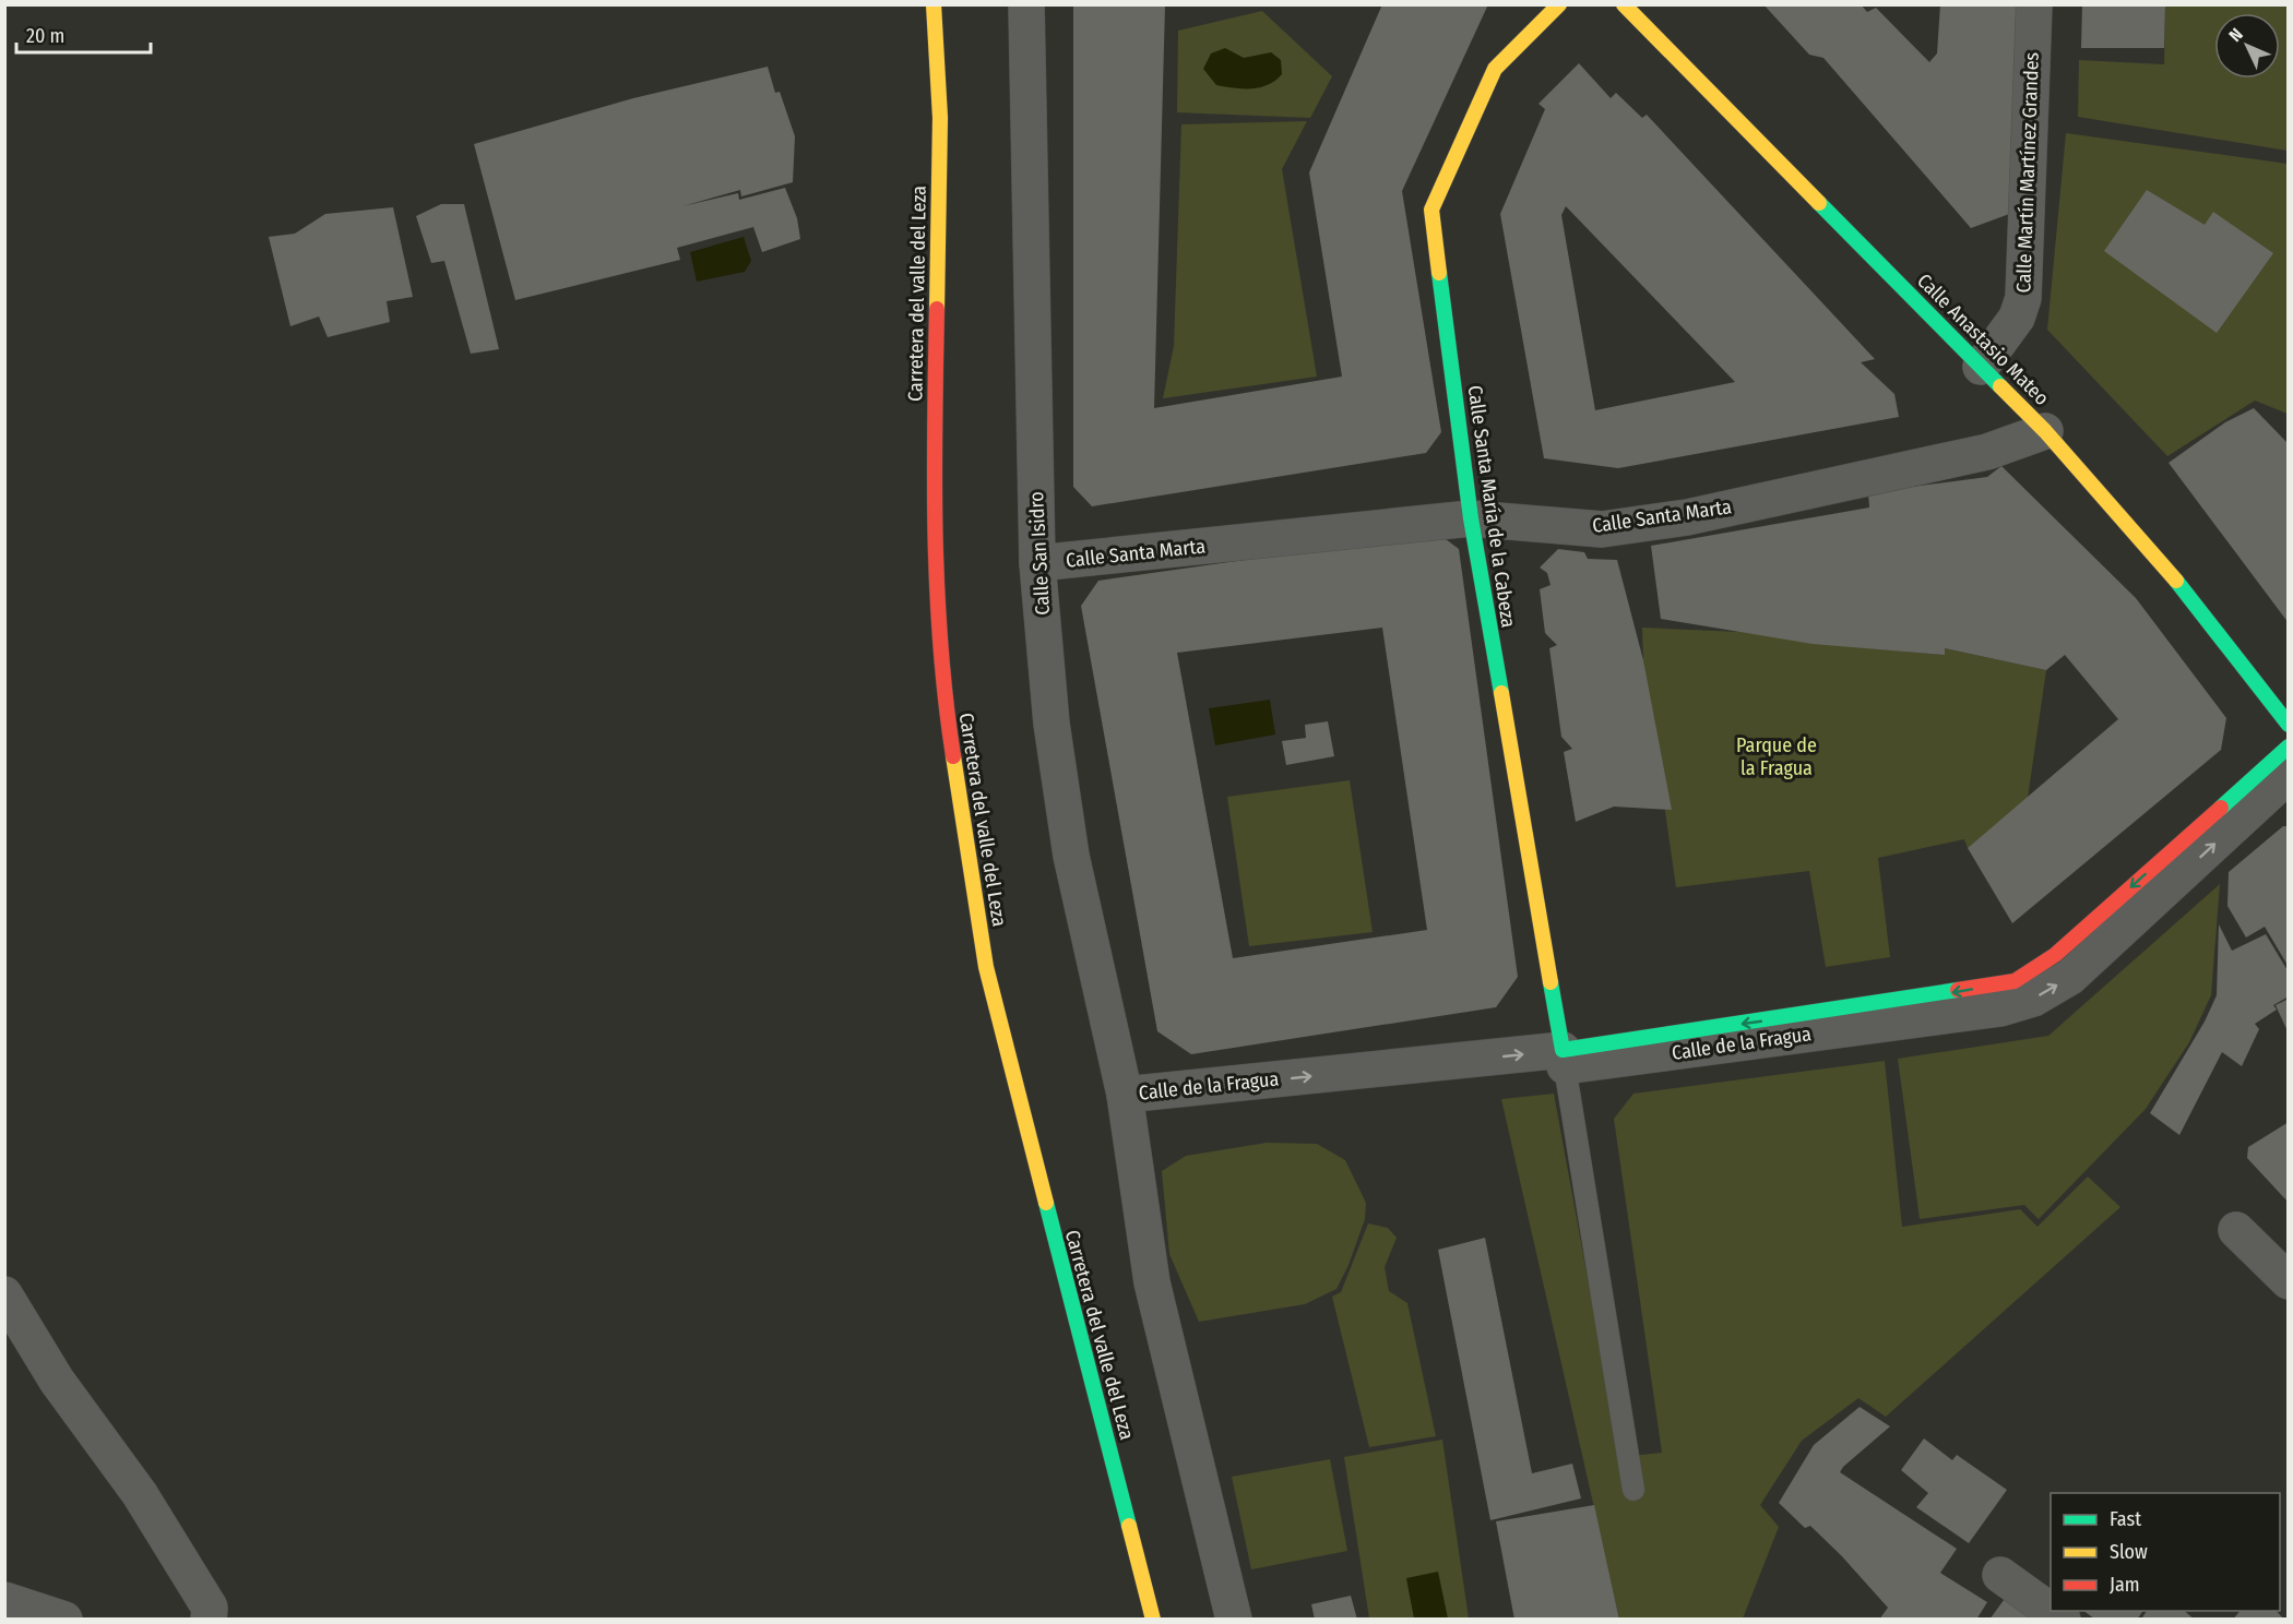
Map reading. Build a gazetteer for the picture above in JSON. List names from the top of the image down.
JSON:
{
  "streets": {
    "main road": ["Carretera del valle del Leza", "Calle Anastasio Mateo", "Calle Santa María de la Cabeza"],
    "street": [
      "Calle Martín Martínez Grandes",
      "Calle Santa Marta",
      "Calle San Isidro",
      "Calle de la Fragua"
    ]
  },
  "crossings": [
    ["Calle Martín Martínez Grandes", "Calle Anastasio Mateo"],
    ["Calle Anastasio Mateo", "Calle Santa Marta"],
    ["Calle Santa María de la Cabeza", "Calle Santa Marta"],
    ["Calle Santa María de la Cabeza", "Calle de la Fragua"],
    ["Calle Santa Marta", "Calle San Isidro"],
    ["Calle San Isidro", "Calle de la Fragua"]
  ],
  "one_way": ["Calle de la Fragua"],
  "parks": ["Parque de la Fragua"],
  "legend": ["Fast", "Slow", "Jam"],
  "scale_bar": "20 m",
  "north": "top left"
}
